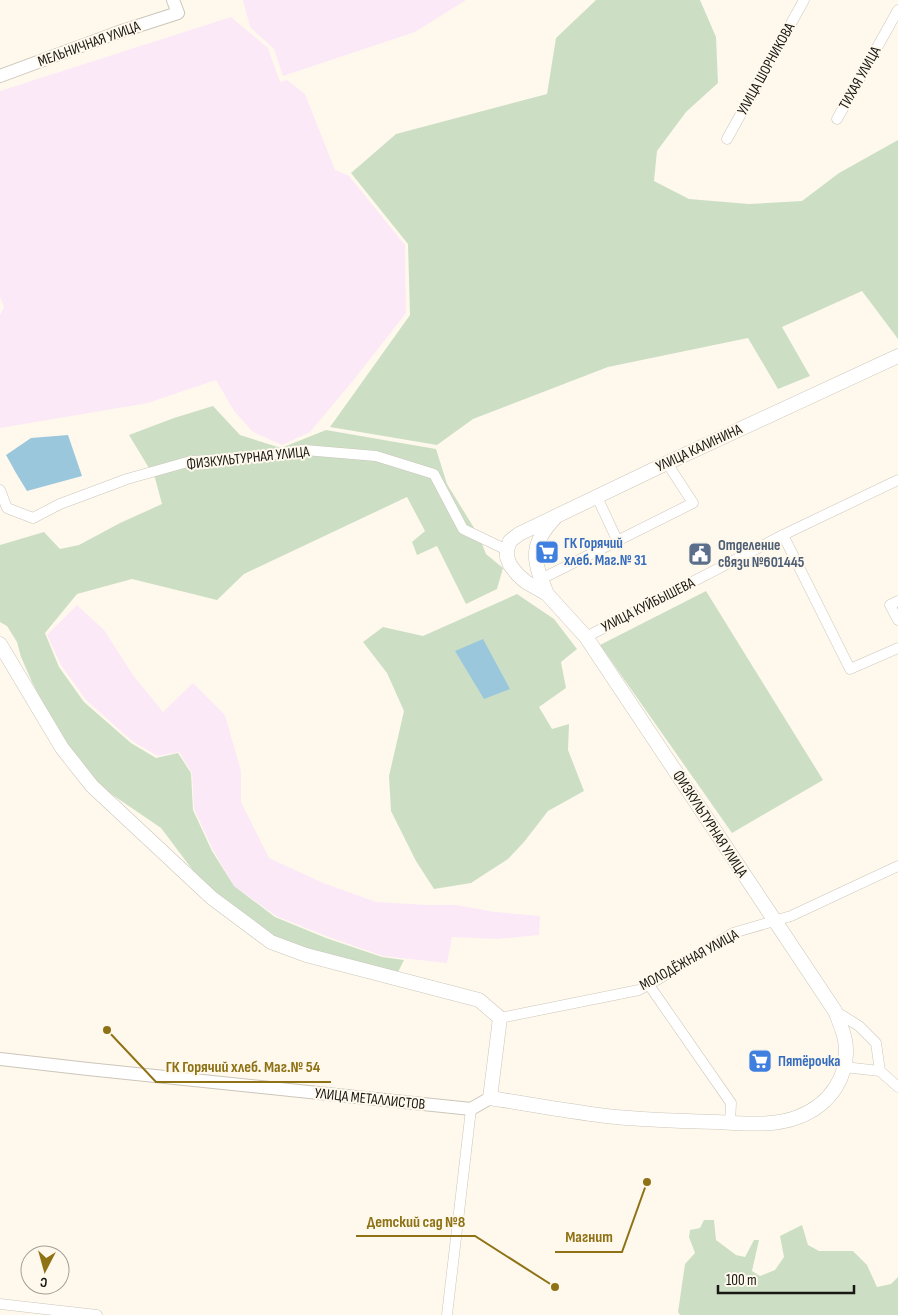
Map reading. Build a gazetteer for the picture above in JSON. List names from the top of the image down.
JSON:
{
  "streets": {
    "main road": ["УЛИЦА КАЛИНИНА", "ФИЗКУЛЬТУРНАЯ УЛИЦА"],
    "street": [
      "МЕЛЬНИЧНАЯ УЛИЦА",
      "УЛИЦА ШОРНИКОВА",
      "ТИХАЯ УЛИЦА",
      "УЛИЦА КУЙБЫШЕВА",
      "МОЛОДЁЖНАЯ УЛИЦА",
      "УЛИЦА МЕТАЛЛИСТОВ"
    ]
  },
  "crossings": [
    ["УЛИЦА КАЛИНИНА", "ФИЗКУЛЬТУРНАЯ УЛИЦА"],
    ["ФИЗКУЛЬТУРНАЯ УЛИЦА", "УЛИЦА КУЙБЫШЕВА"],
    ["ФИЗКУЛЬТУРНАЯ УЛИЦА", "МОЛОДЁЖНАЯ УЛИЦА"]
  ],
  "places": {
    "supermarket": ["ГК Горячий хлеб. Маг.№ 31", "Пятёрочка"],
    "public building": ["Отделение связи №601445"],
    "other": ["ГК Горячий хлеб. Маг.№ 54", "Магнит", "Детский сад №8"]
  },
  "scale_bar": "100 m",
  "north": "bottom"
}
